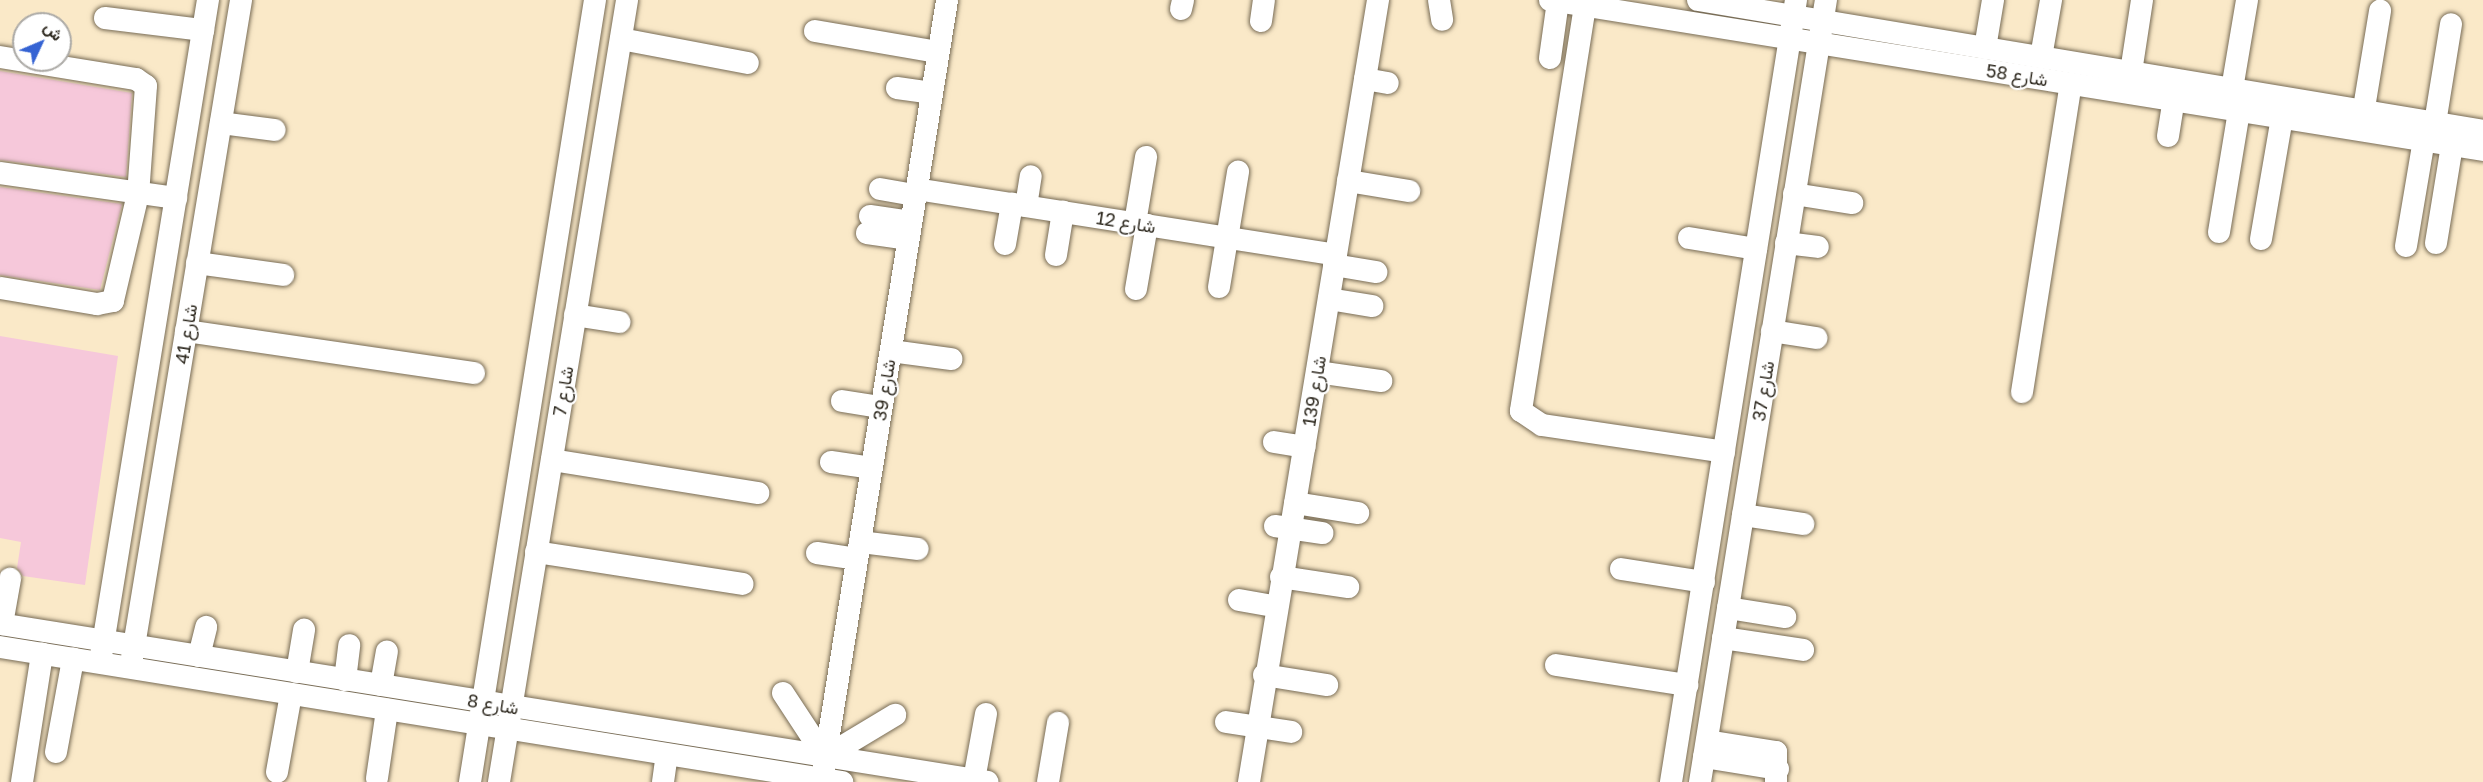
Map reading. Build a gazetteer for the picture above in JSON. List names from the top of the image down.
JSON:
{
  "streets": {
    "street": [
      "شارع 58",
      "شارع 12",
      "شارع 41",
      "شارع 39",
      "شارع 7",
      "شارع 139",
      "شارع 37",
      "شارع 8"
    ]
  },
  "crossings": [
    ["شارع 58", "شارع 37"],
    ["شارع 12", "شارع 39"],
    ["شارع 12", "شارع 139"],
    ["شارع 41", "شارع 8"],
    ["شارع 39", "شارع 8"],
    ["شارع 7", "شارع 8"]
  ],
  "north": "top right"
}
